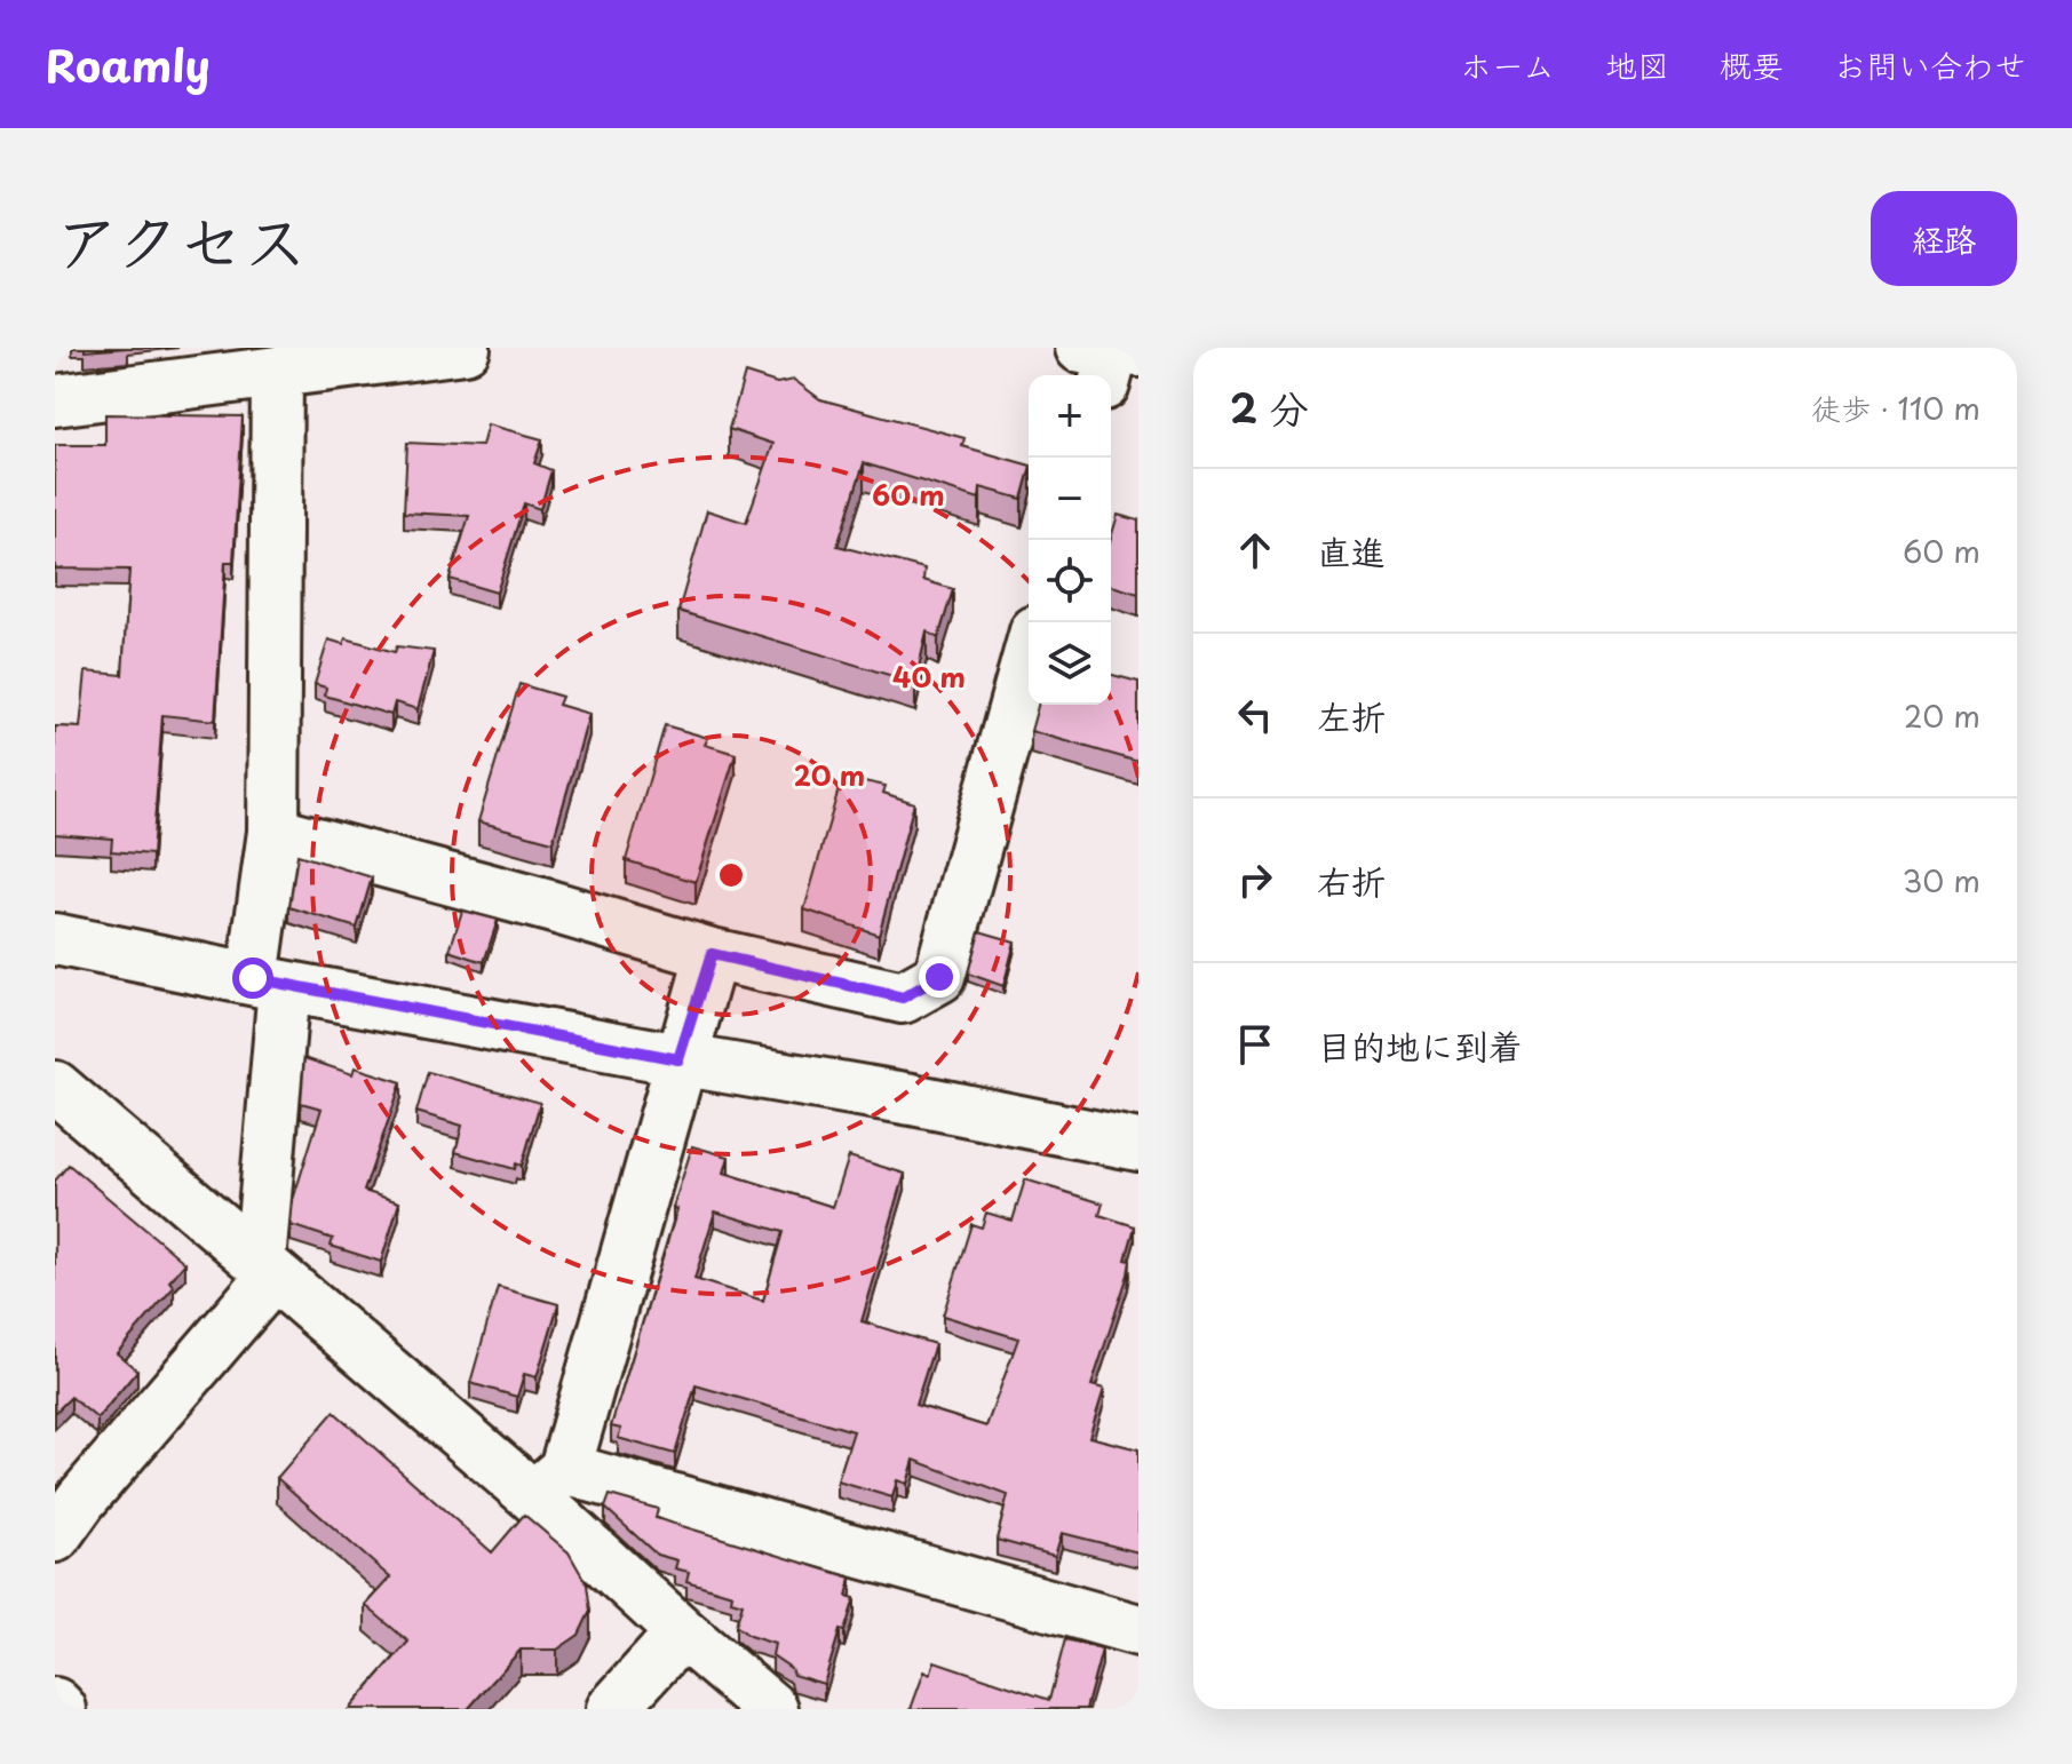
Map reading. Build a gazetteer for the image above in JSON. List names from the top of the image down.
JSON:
{
  "page": {
    "header": "Roamly",
    "nav": [
      "ホーム",
      "地図",
      "概要",
      "お問い合わせ"
    ],
    "title": "アクセス",
    "buttons": "経路",
    "heading": ["2 分", "徒歩 · 110 m"],
    "map_buttons": ["+", "−"],
    "list": [
      ["直進", "60 m"],
      ["左折", "20 m"],
      ["右折", "30 m"],
      "目的地に到着"
    ]
  },
  "rings": ["60 m", "40 m", "20 m"]
}
